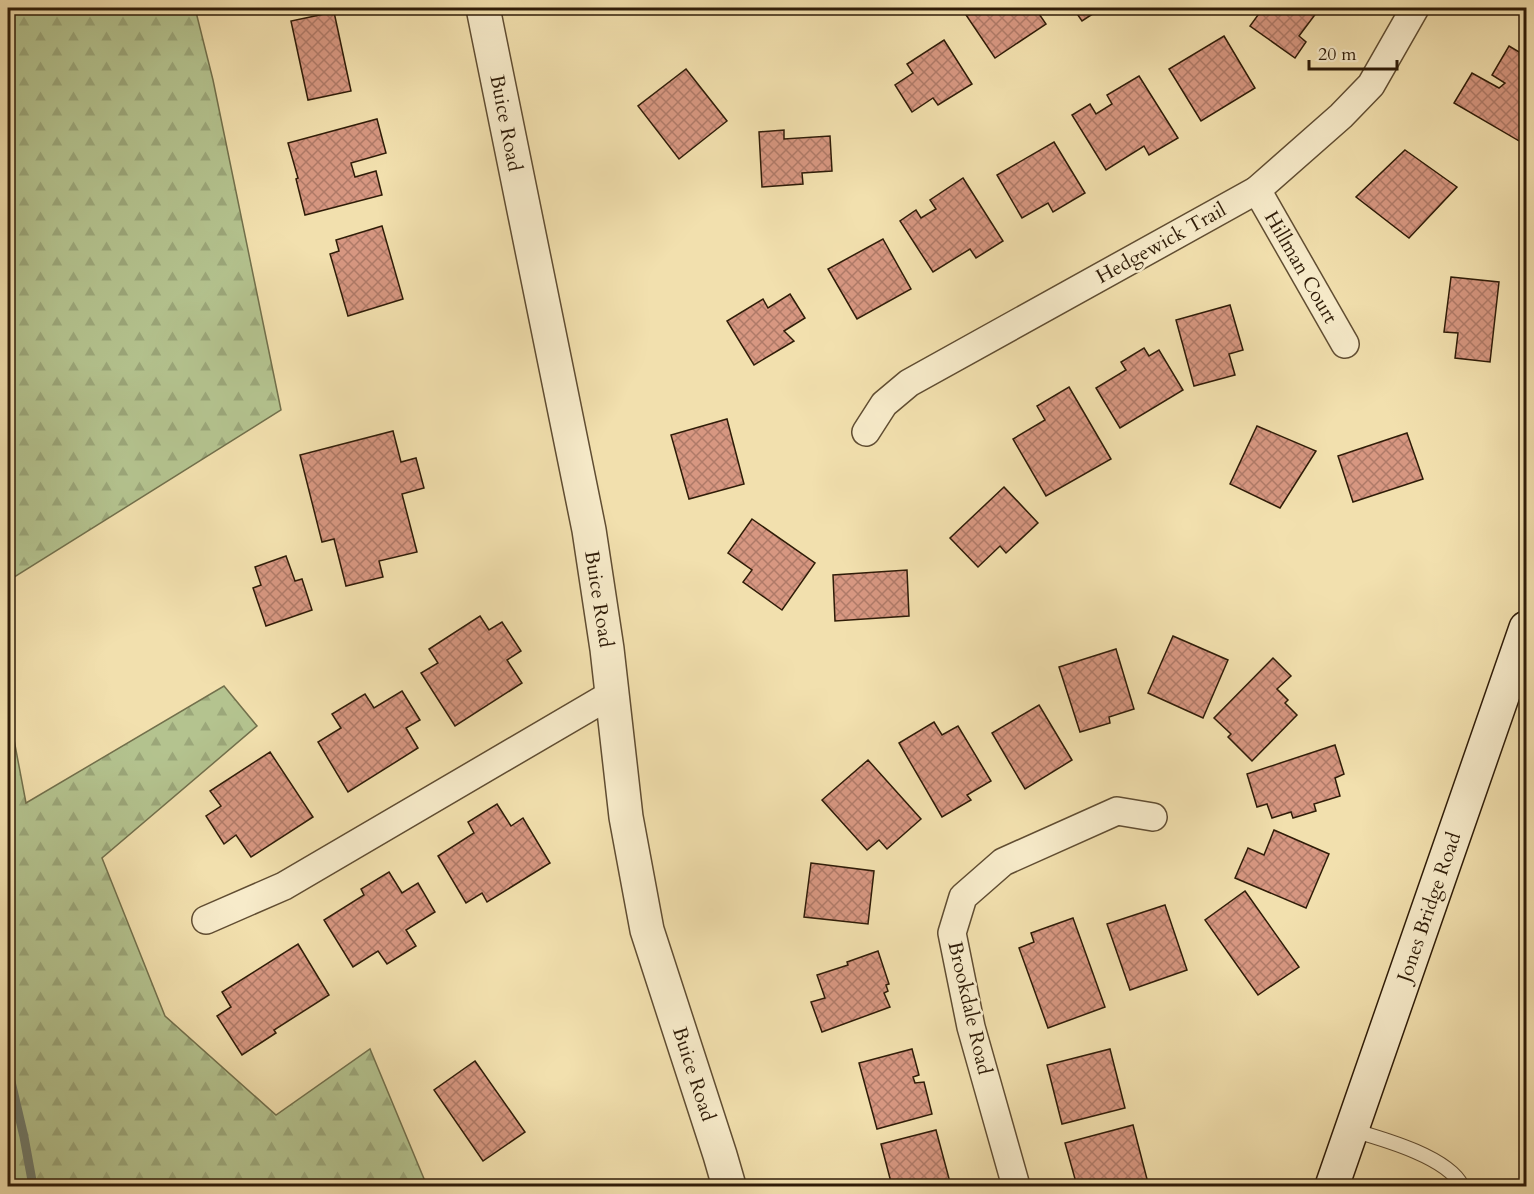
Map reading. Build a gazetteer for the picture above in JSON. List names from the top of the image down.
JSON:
{
  "streets": {
    "street": [
      "Buice Road",
      "Hedgewick Trail",
      "Hillman Court",
      "Jones Bridge Road",
      "Brookdale Road"
    ]
  },
  "crossings": [
    ["Hedgewick Trail", "Hillman Court"]
  ],
  "scale_bar": "20 m"
}
